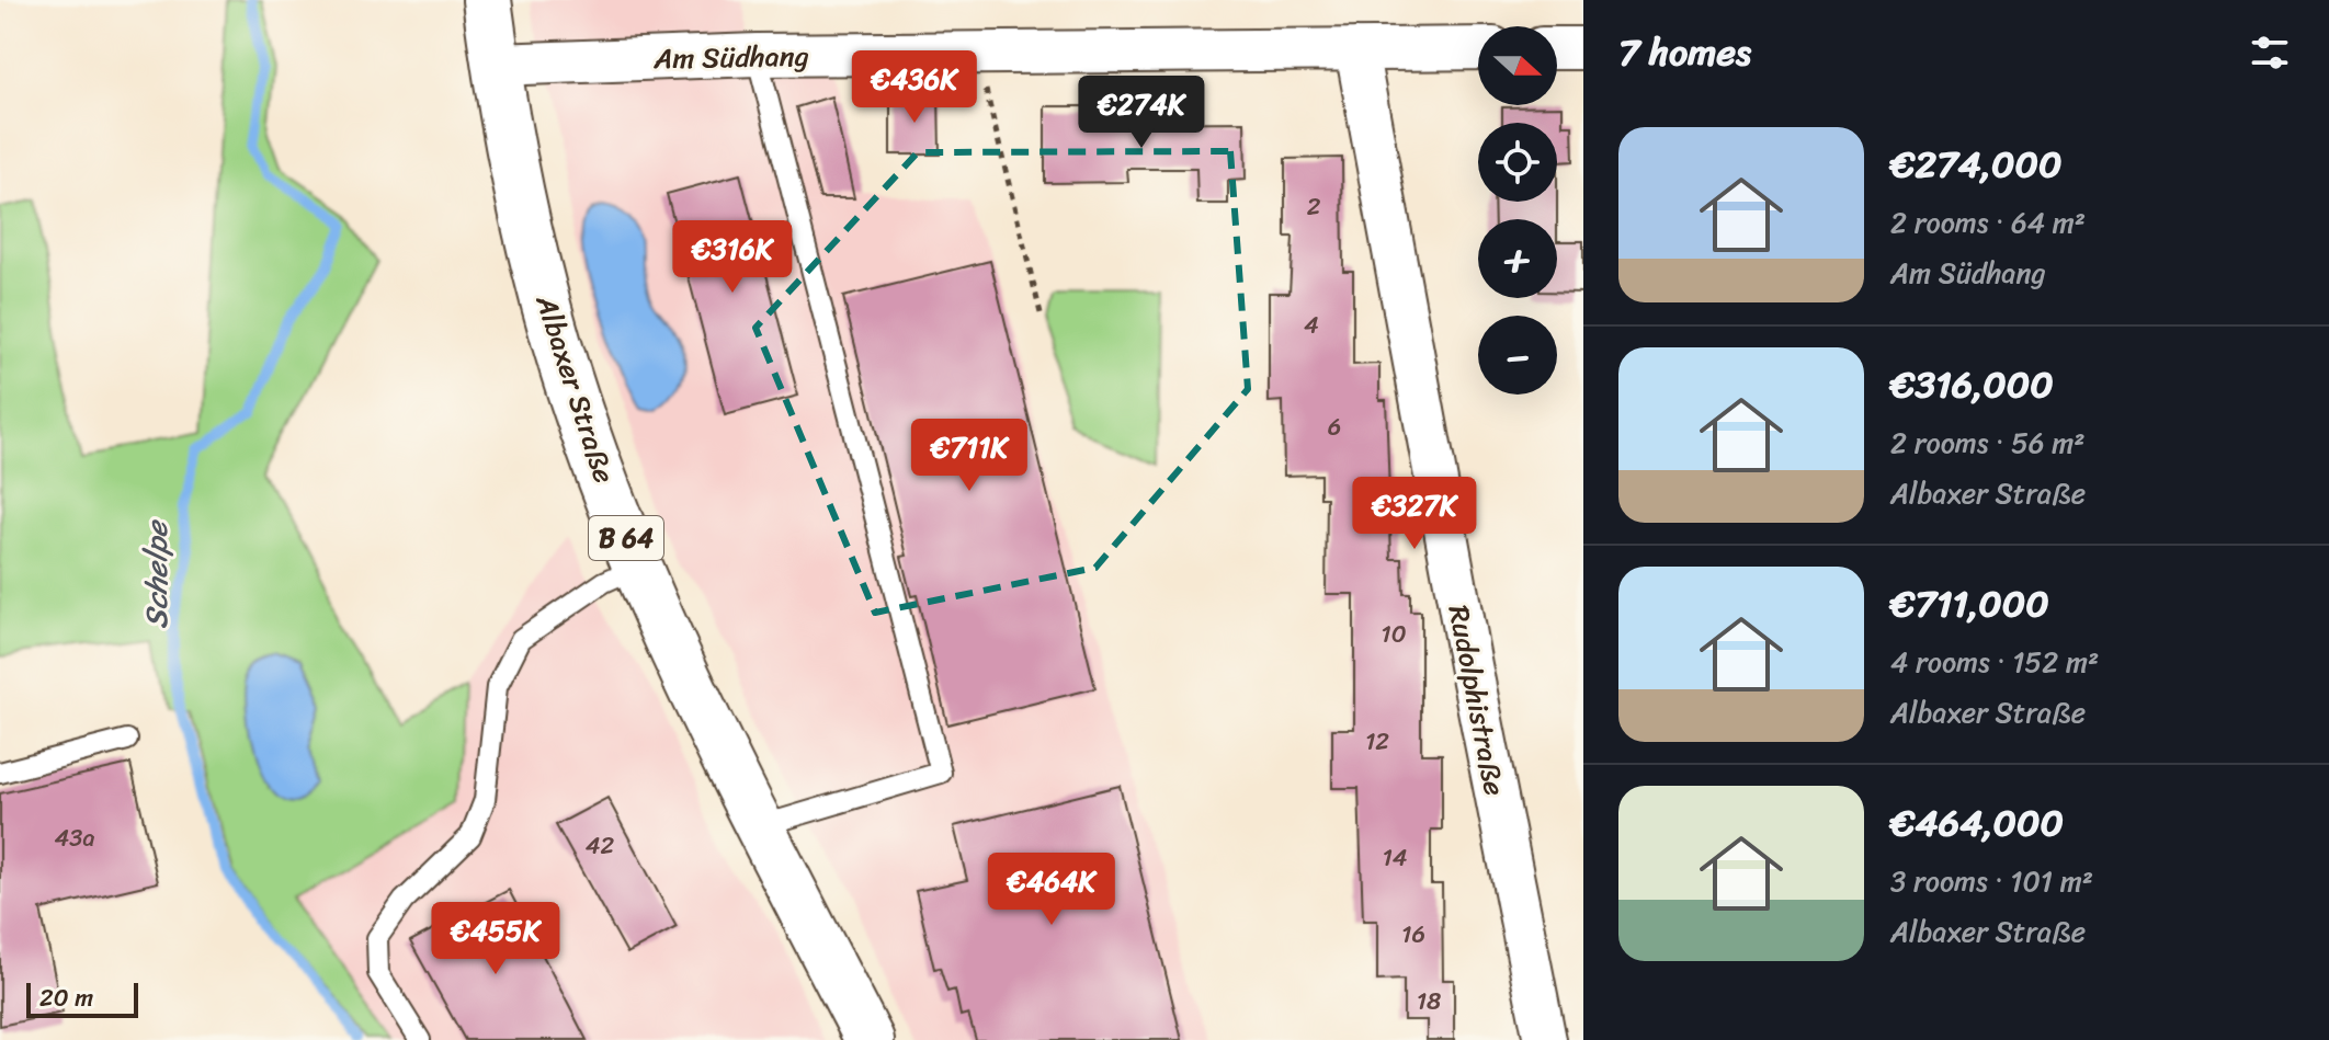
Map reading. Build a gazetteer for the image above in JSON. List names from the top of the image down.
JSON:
{
  "streets": {
    "main road": ["Albaxer Straße", "B 64"],
    "street": ["Am Südhang", "Rudolphistraße"]
  },
  "crossings": [
    ["Am Südhang", "Albaxer Straße"],
    ["Am Südhang", "Rudolphistraße"]
  ],
  "water": ["Schelpe"],
  "house_numbers": [
    "2",
    "4",
    "6",
    "10",
    "12",
    "43a",
    "42",
    "14",
    "16",
    "18"
  ],
  "scale_bar": "20 m",
  "north": "right",
  "page": {
    "heading": "7 homes",
    "map_buttons": ["+", "−"],
    "price": [
      "€436K",
      "€274K",
      "€316K",
      "€711K",
      "€327K",
      "€464K",
      "€455K"
    ],
    "list": [
      {
        "name": "€274,000",
        "note": "2 rooms · 64 m² · Am Südhang"
      },
      {
        "name": "€316,000",
        "note": "2 rooms · 56 m² · Albaxer Straße"
      },
      {
        "name": "€711,000",
        "note": "4 rooms · 152 m² · Albaxer Straße"
      },
      {
        "name": "€464,000",
        "note": "3 rooms · 101 m² · Albaxer Straße"
      }
    ],
    "scale": "20 m"
  }
}
